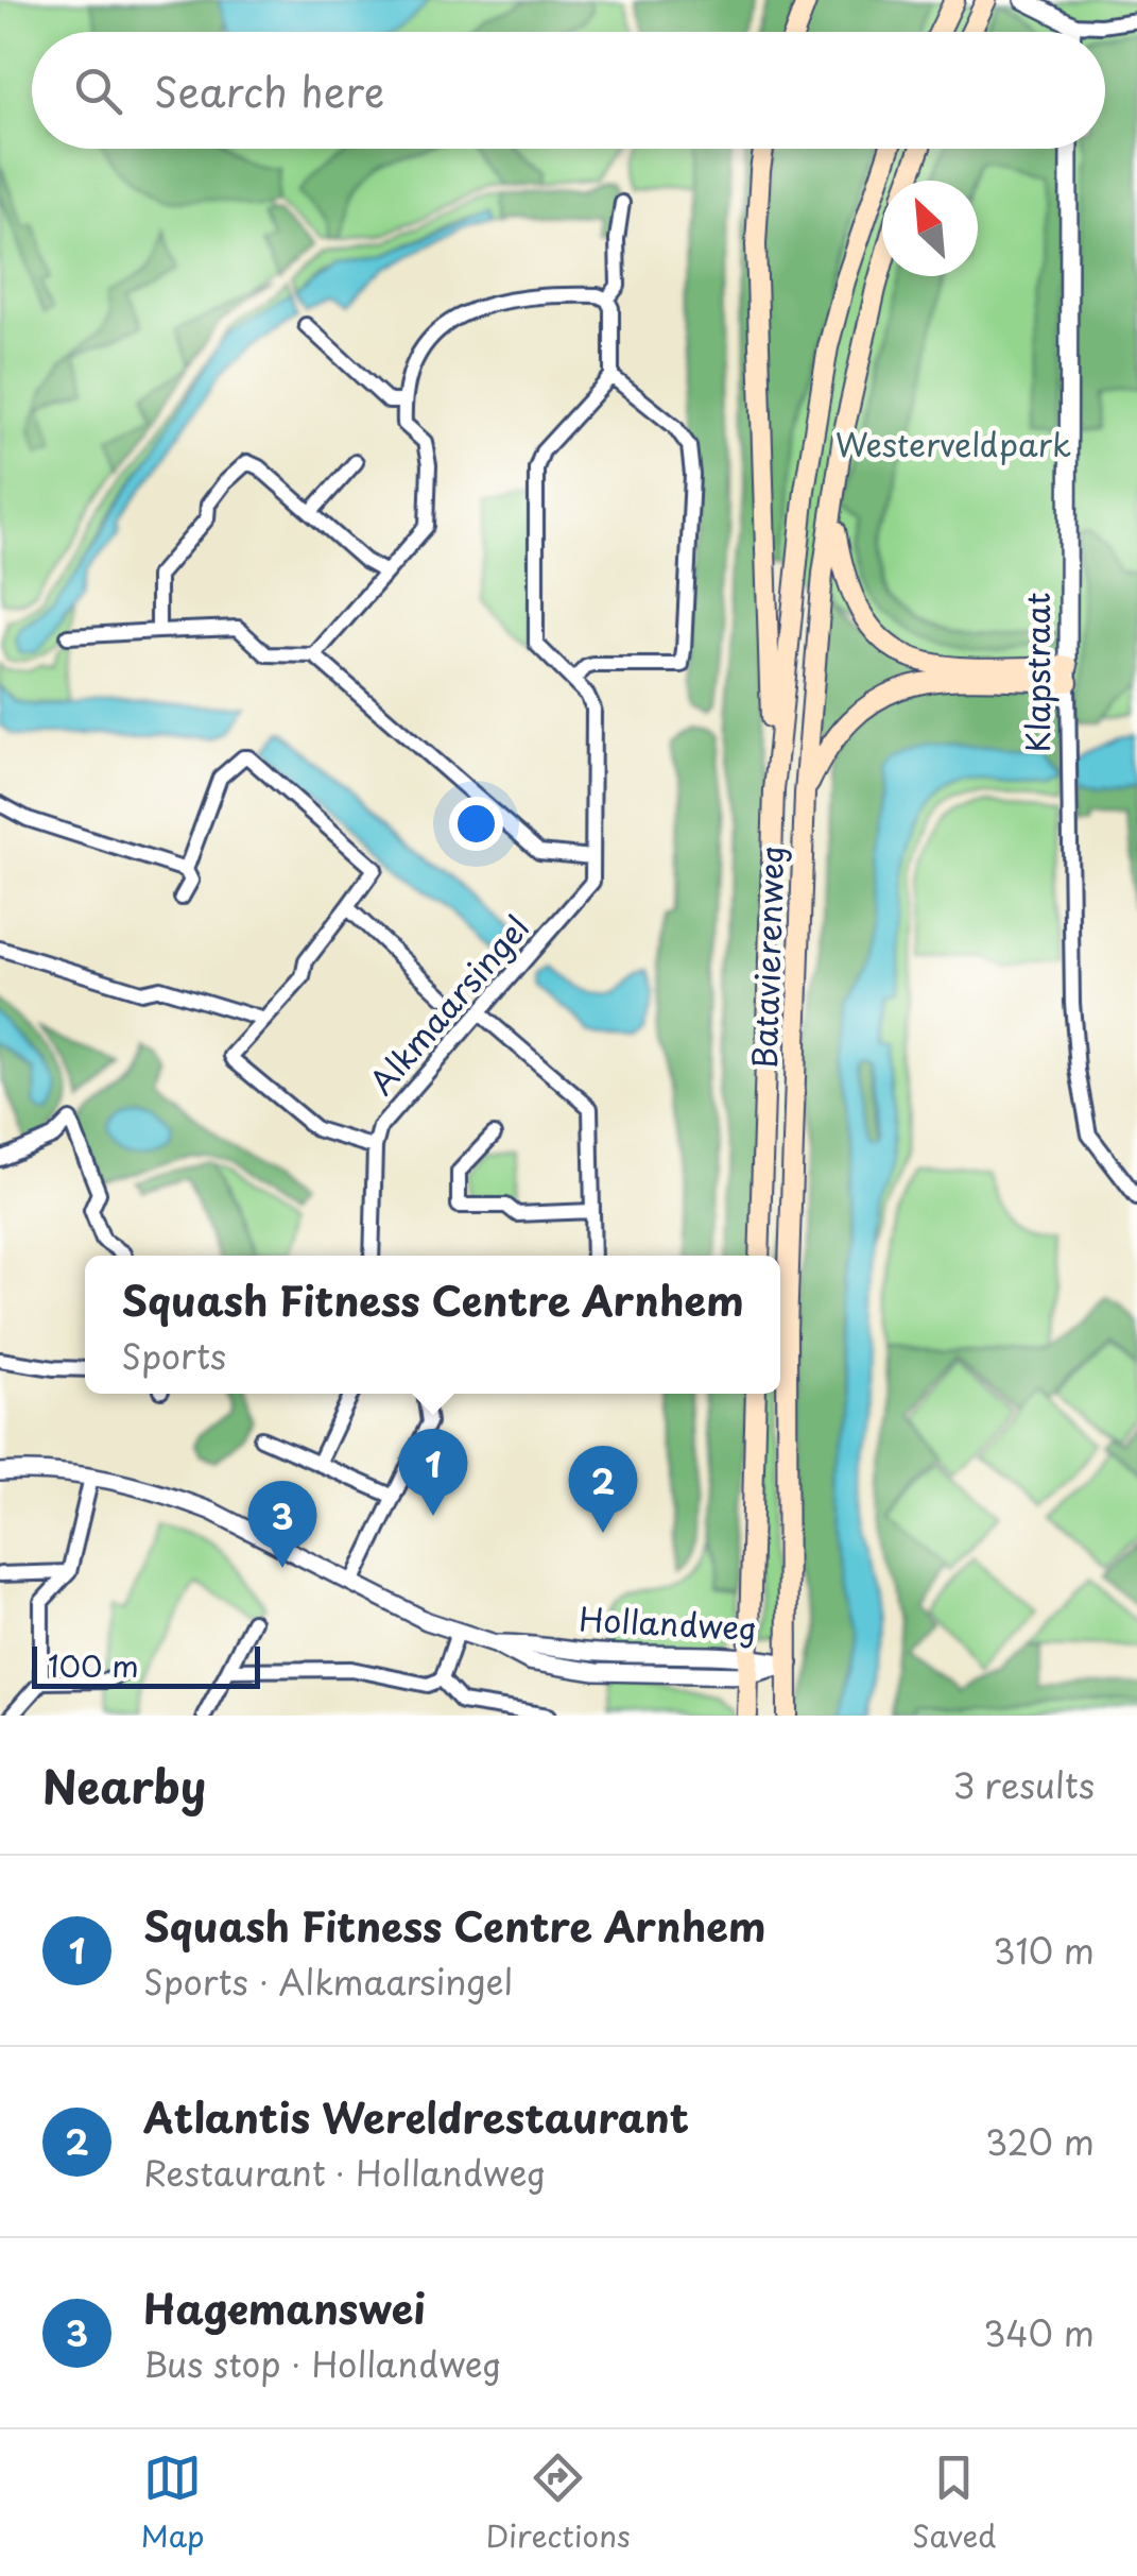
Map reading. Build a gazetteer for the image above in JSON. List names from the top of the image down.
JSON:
{
  "streets": {
    "main road": ["Batavierenweg"],
    "street": ["Klapstraat", "Alkmaarsingel", "Hollandweg"]
  },
  "crossings": [
    ["Batavierenweg", "Hollandweg"]
  ],
  "parks": ["Westerveldpark"],
  "scale_bar": "100 m",
  "north": "top left",
  "page": {
    "search": "Search here",
    "popup": ["Squash Fitness Centre Arnhem", "Sports"],
    "pins": ["1", "2", "3"],
    "scale": "100 m",
    "heading": ["Nearby", "3 results"],
    "list": [
      {
        "mark": "1",
        "name": "Squash Fitness Centre Arnhem",
        "note": "Sports · Alkmaarsingel",
        "value": "310 m"
      },
      {
        "mark": "2",
        "name": "Atlantis Wereldrestaurant",
        "note": "Restaurant · Hollandweg",
        "value": "320 m"
      },
      {
        "mark": "3",
        "name": "Hagemanswei",
        "note": "Bus stop · Hollandweg",
        "value": "340 m"
      }
    ],
    "nav": ["Map", "Directions", "Saved"]
  }
}
